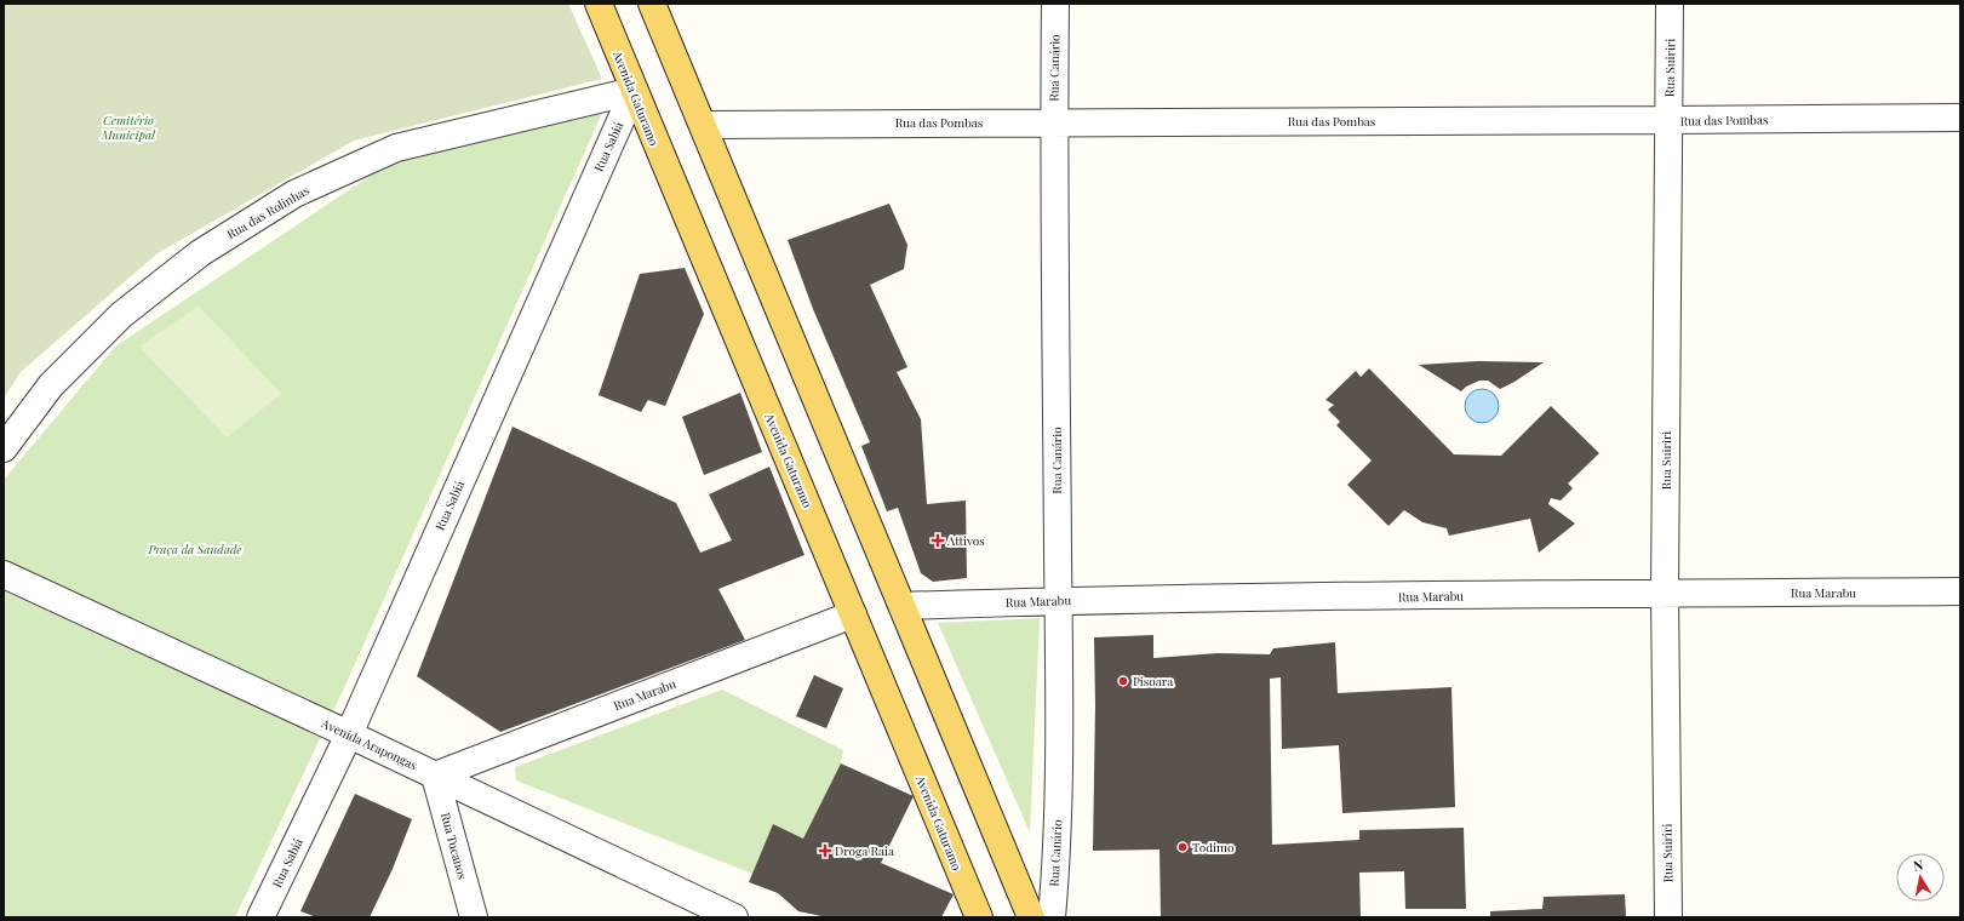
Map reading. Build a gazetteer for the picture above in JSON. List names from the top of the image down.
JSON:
{
  "streets": {
    "main road": ["Avenida Gaturamo"],
    "street": [
      "Rua Canário",
      "Rua Suiriri",
      "Rua das Pombas",
      "Rua Sabiá",
      "Rua das Rolinhas",
      "Rua Marabu",
      "Avenida Arapongas",
      "Rua Tucanos"
    ]
  },
  "crossings": [
    ["Rua Canário", "Rua das Pombas"],
    ["Rua Canário", "Rua Marabu"],
    ["Rua Suiriri", "Rua das Pombas"],
    ["Rua Suiriri", "Rua Marabu"],
    ["Avenida Gaturamo", "Rua Sabiá"],
    ["Avenida Gaturamo", "Rua das Rolinhas"],
    ["Avenida Gaturamo", "Rua Marabu"],
    ["Rua Sabiá", "Rua das Rolinhas"],
    ["Rua Sabiá", "Avenida Arapongas"],
    ["Rua Marabu", "Avenida Arapongas"],
    ["Rua Marabu", "Rua Tucanos"],
    ["Avenida Arapongas", "Rua Tucanos"]
  ],
  "parks": ["Cemitério Municipal", "Praça da Saudade"],
  "places": {
    "health": ["Attivos", "Droga Raia"],
    "other": ["Pisoara", "Todimo"]
  },
  "north": "top"
}
